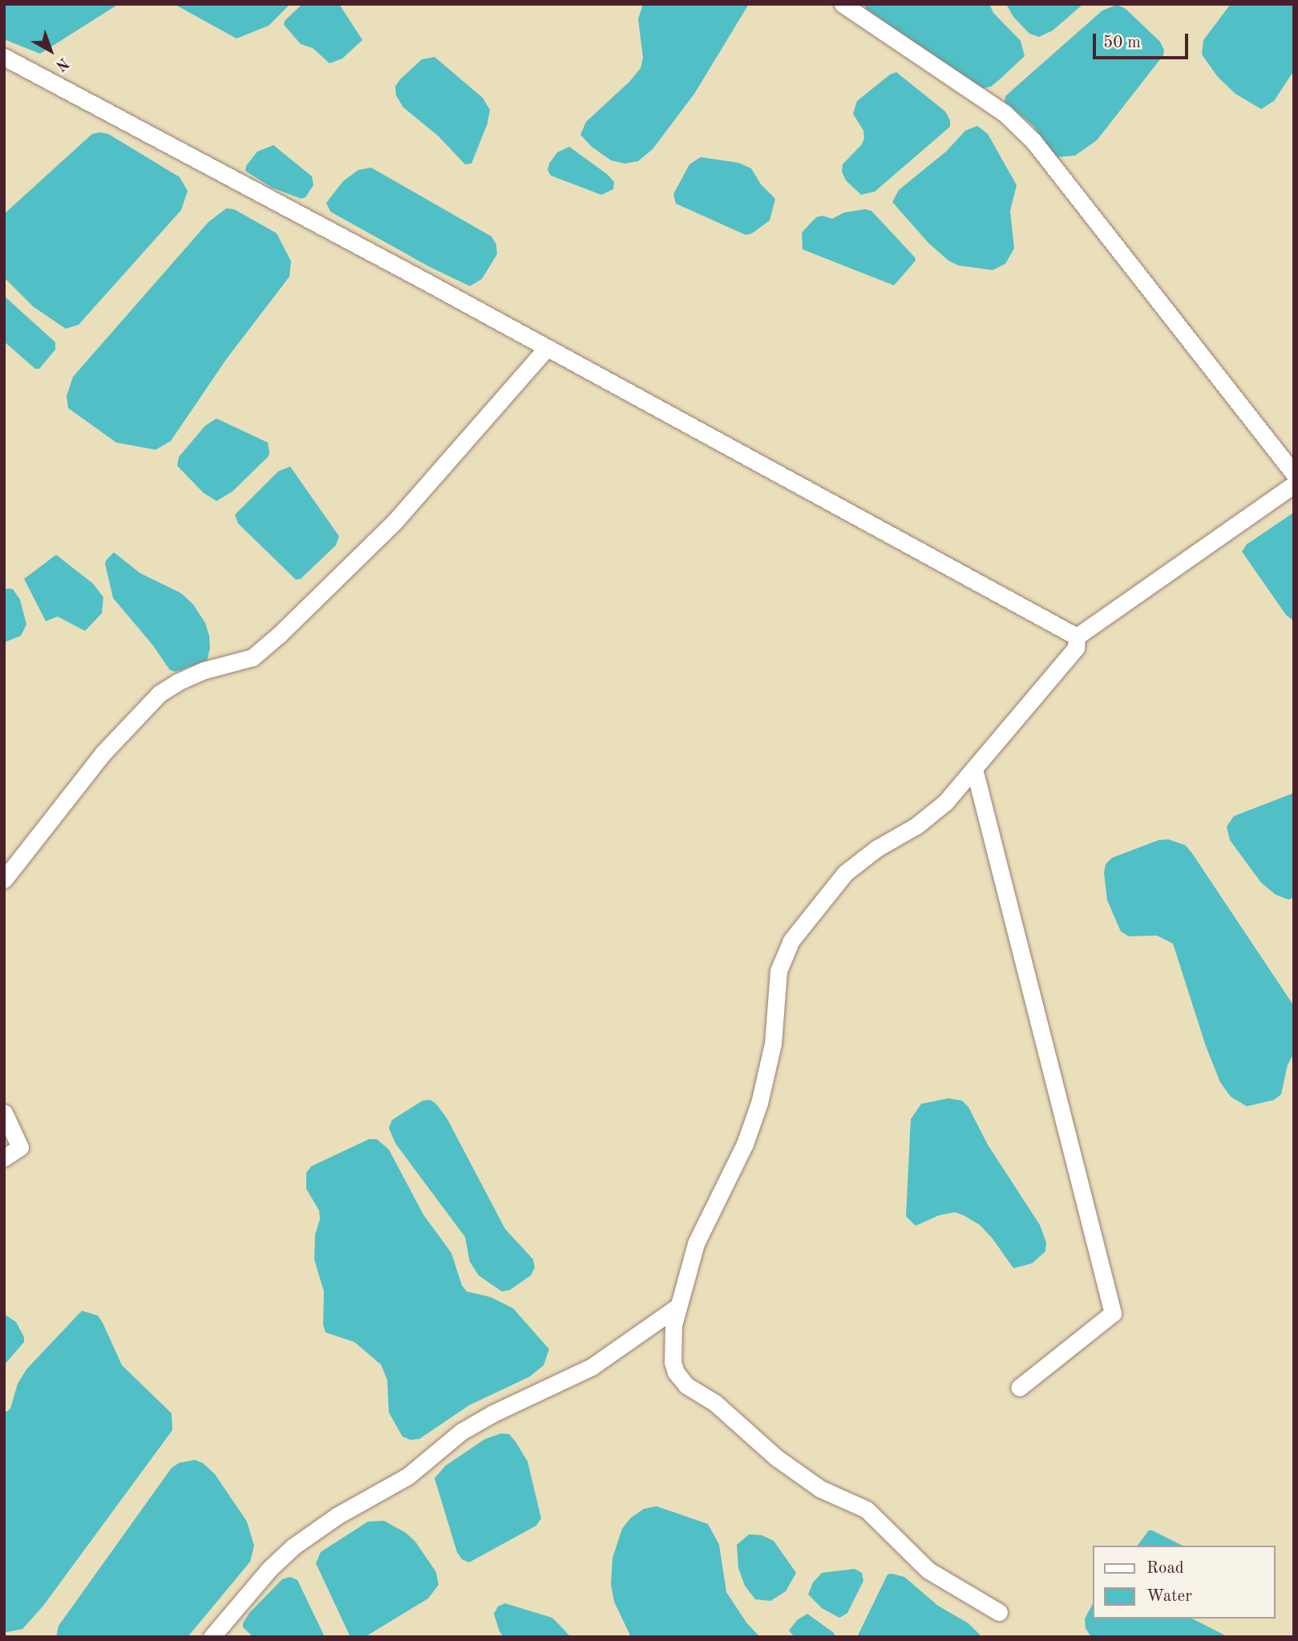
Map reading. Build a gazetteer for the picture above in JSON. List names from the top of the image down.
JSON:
{
  "legend": ["Road", "Water"],
  "scale_bar": "50 m",
  "north": "bottom right"
}
